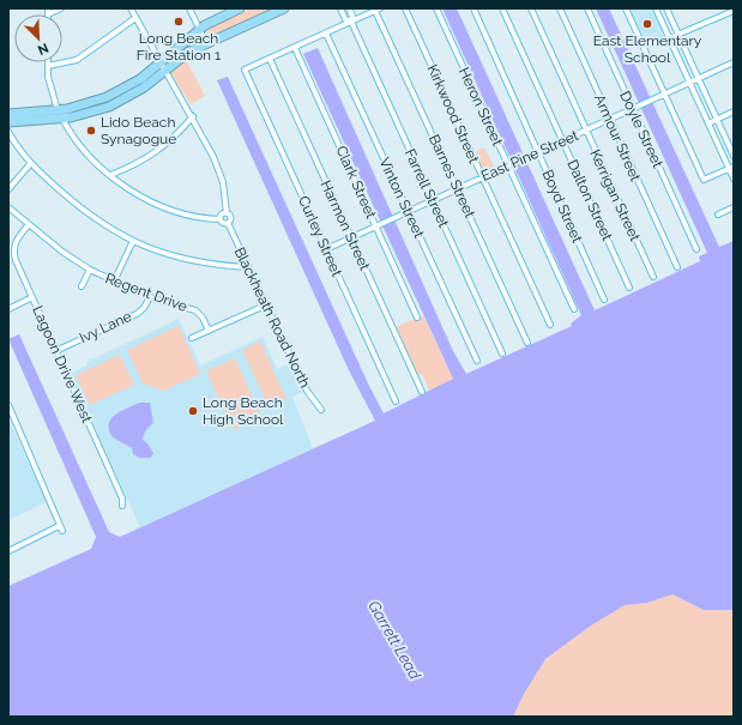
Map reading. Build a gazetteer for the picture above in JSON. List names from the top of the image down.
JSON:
{
  "streets": {
    "street": [
      "Heron Street",
      "Kirkwood Street",
      "Doyle Street",
      "Armour Street",
      "East Pine Street",
      "Barnes Street",
      "Clark Street",
      "Farrell Street",
      "Kerrigan Street",
      "Vinton Street",
      "Dalton Street",
      "Boyd Street",
      "Harmon Street",
      "Curley Street",
      "Regent Drive",
      "Blackheath Road North",
      "Ivy Lane",
      "Lagoon Drive West"
    ]
  },
  "crossings": [
    ["Heron Street", "East Pine Street"],
    ["Kirkwood Street", "East Pine Street"],
    ["Doyle Street", "East Pine Street"],
    ["Armour Street", "East Pine Street"],
    ["East Pine Street", "Barnes Street"],
    ["East Pine Street", "Clark Street"],
    ["East Pine Street", "Farrell Street"],
    ["East Pine Street", "Kerrigan Street"],
    ["East Pine Street", "Vinton Street"],
    ["East Pine Street", "Dalton Street"],
    ["East Pine Street", "Boyd Street"],
    ["East Pine Street", "Harmon Street"],
    ["East Pine Street", "Curley Street"],
    ["Harmon Street", "Curley Street"],
    ["Regent Drive", "Ivy Lane"],
    ["Regent Drive", "Lagoon Drive West"],
    ["Ivy Lane", "Lagoon Drive West"]
  ],
  "water": ["Garrett Lead"],
  "places": [
    "Long Beach Fire Station 1",
    "East Elementary School",
    "Lido Beach Synagogue",
    "Long Beach High School"
  ],
  "north": "bottom right"
}
